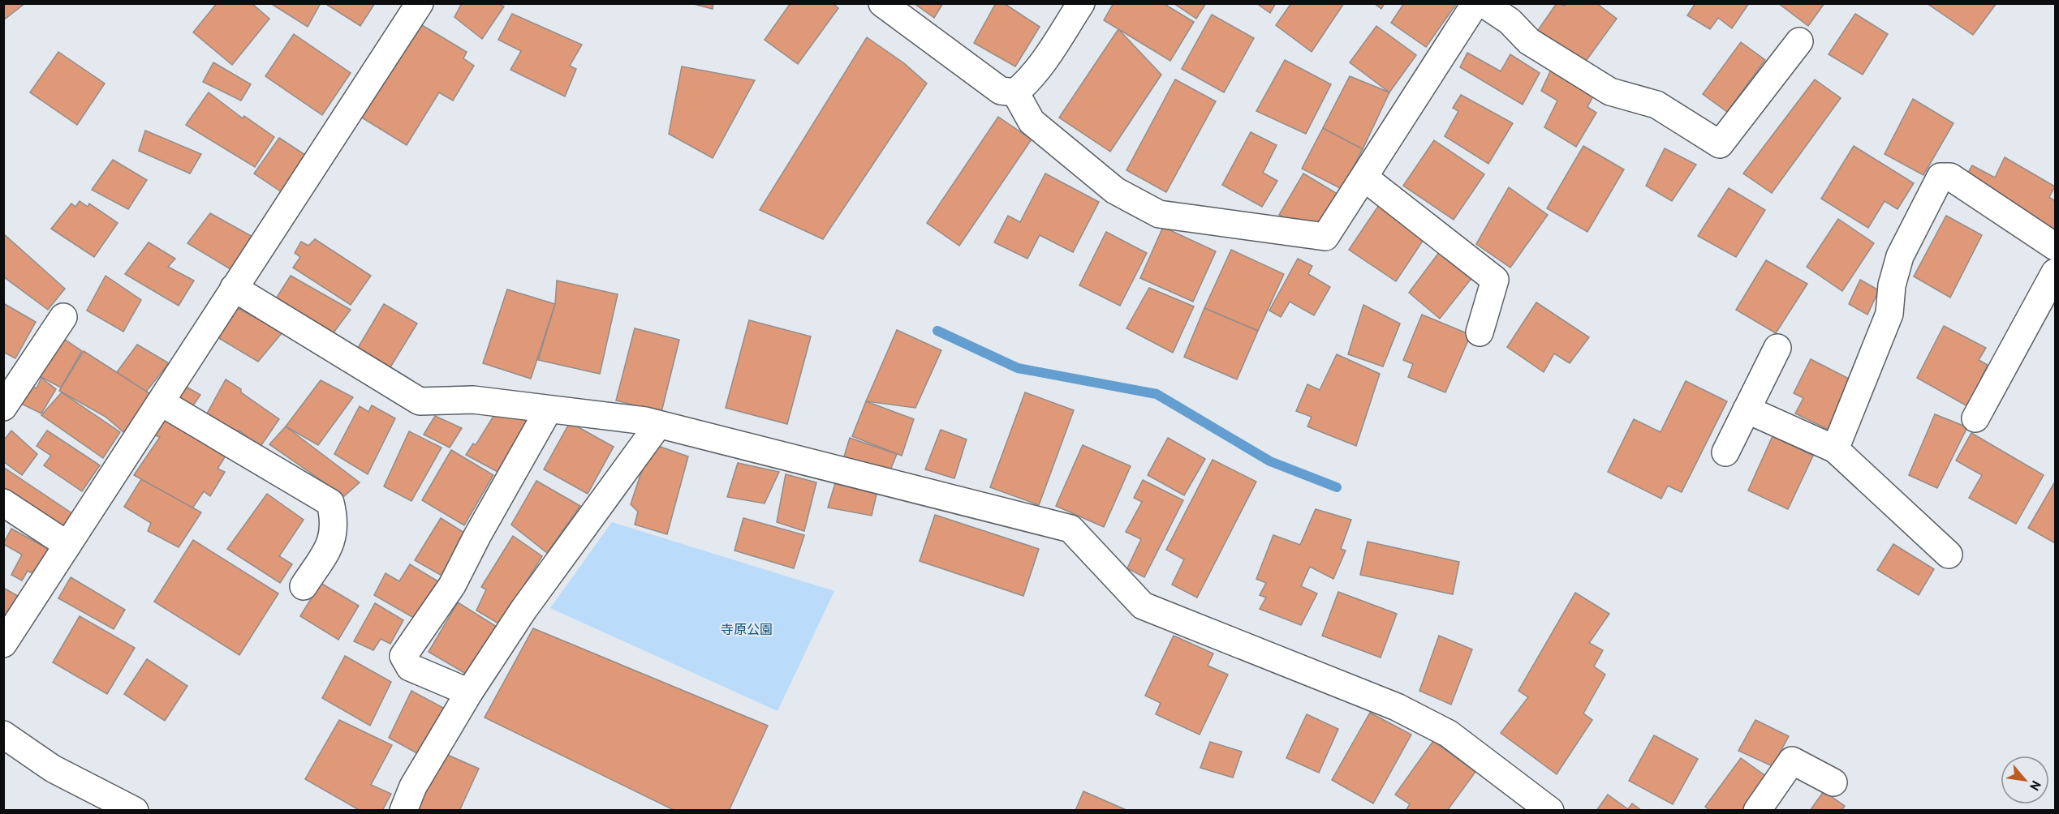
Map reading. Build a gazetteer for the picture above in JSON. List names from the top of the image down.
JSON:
{
  "parks": ["寺原公園"],
  "north": "bottom right"
}
